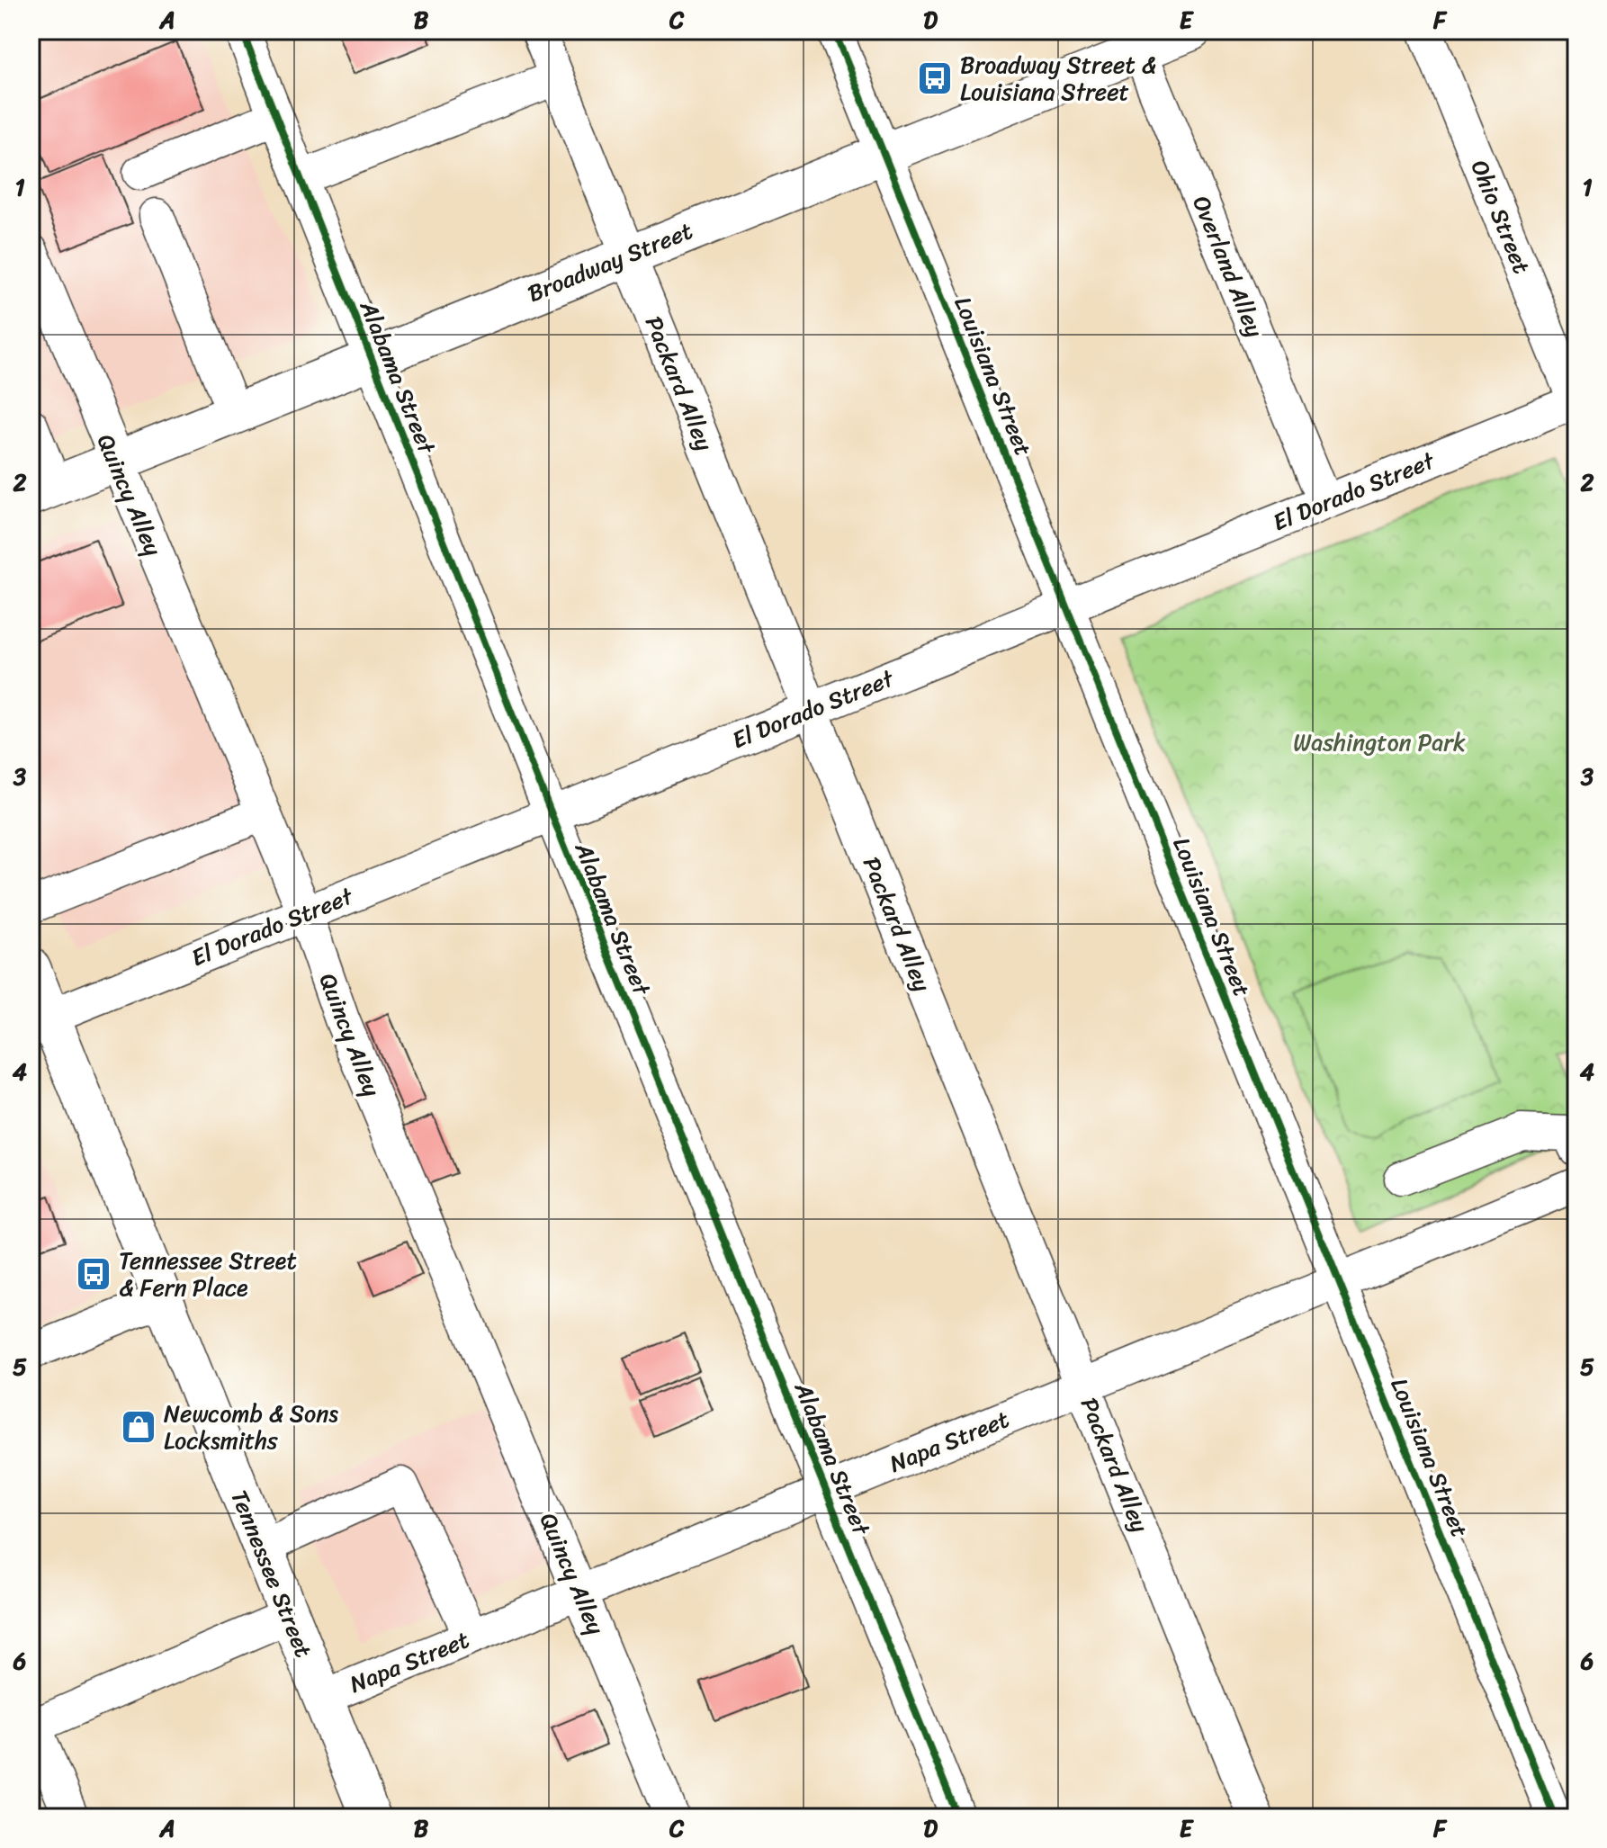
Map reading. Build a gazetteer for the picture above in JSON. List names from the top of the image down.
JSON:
{
  "streets": {
    "main road": ["Broadway Street", "Tennessee Street"],
    "street": [
      "Ohio Street",
      "Overland Alley",
      "Louisiana Street",
      "Alabama Street",
      "Packard Alley",
      "El Dorado Street",
      "Quincy Alley",
      "Napa Street"
    ]
  },
  "crossings": [
    ["Ohio Street", "El Dorado Street"],
    ["Broadway Street", "Overland Alley"],
    ["Broadway Street", "Louisiana Street"],
    ["Broadway Street", "Alabama Street"],
    ["Broadway Street", "Packard Alley"],
    ["Broadway Street", "Quincy Alley"],
    ["Overland Alley", "El Dorado Street"],
    ["Louisiana Street", "El Dorado Street"],
    ["Louisiana Street", "Napa Street"],
    ["Alabama Street", "El Dorado Street"],
    ["Alabama Street", "Napa Street"],
    ["Packard Alley", "El Dorado Street"],
    ["Packard Alley", "Napa Street"],
    ["El Dorado Street", "Quincy Alley"],
    ["El Dorado Street", "Tennessee Street"],
    ["Quincy Alley", "Napa Street"],
    ["Napa Street", "Tennessee Street"]
  ],
  "parks": ["Washington Park"],
  "places": {
    "bus stop": ["Broadway Street & Louisiana Street", "Tennessee Street & Fern Place"],
    "shop": ["Newcomb & Sons Locksmiths"]
  },
  "grid": {
    "columns": [
      "A",
      "B",
      "C",
      "D",
      "E",
      "F"
    ],
    "rows": [
      "1",
      "2",
      "3",
      "4",
      "5",
      "6"
    ]
  }
}
